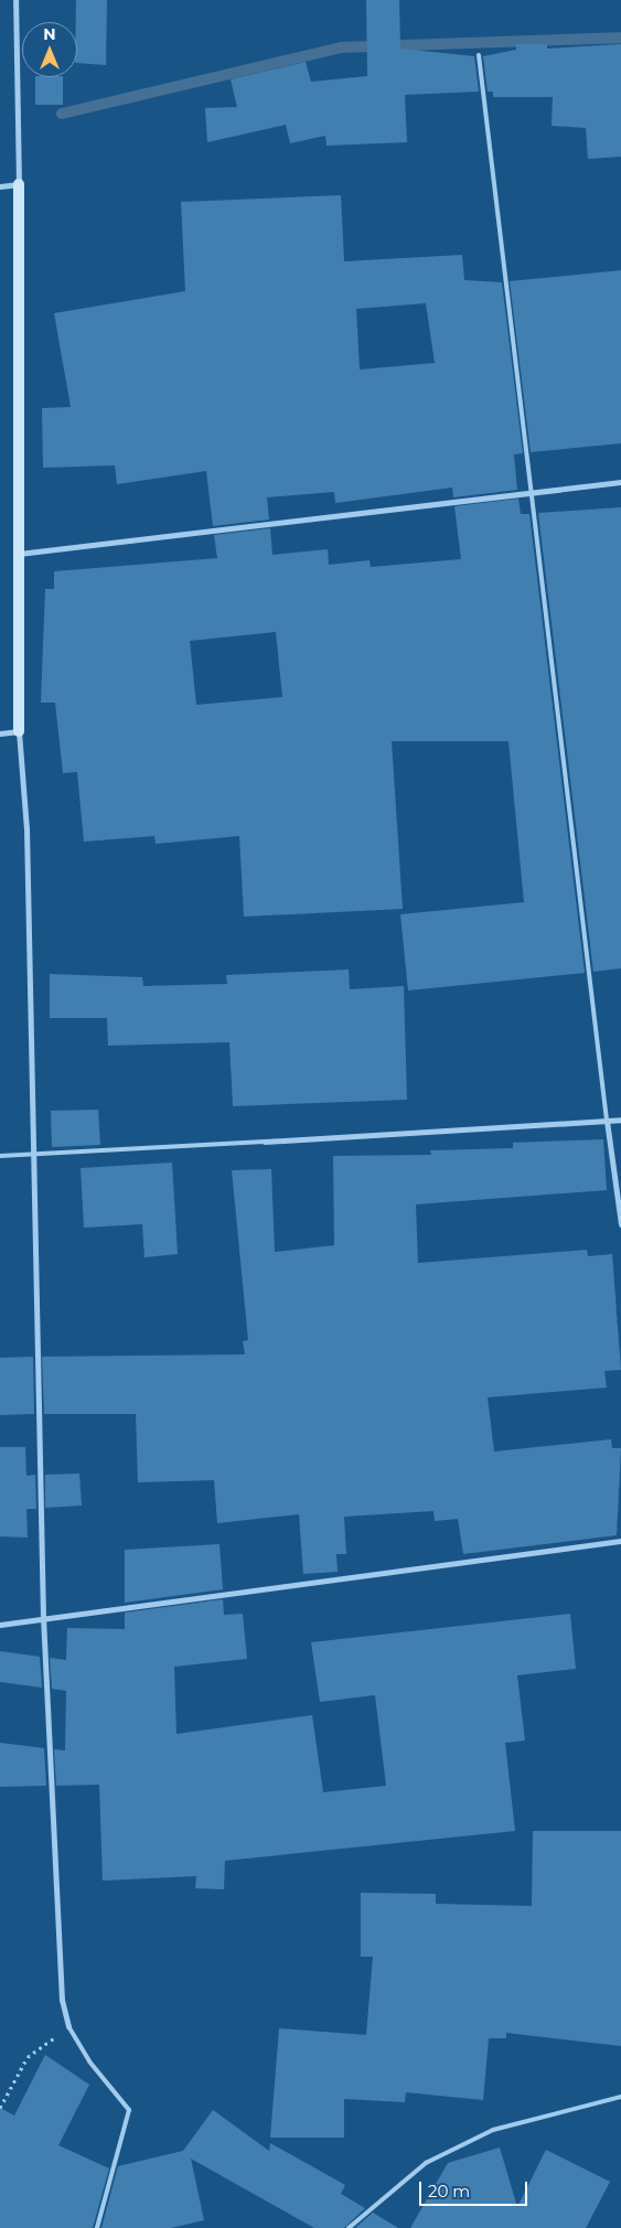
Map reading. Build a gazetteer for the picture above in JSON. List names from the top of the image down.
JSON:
{
  "scale_bar": "20 m",
  "north": "top"
}
